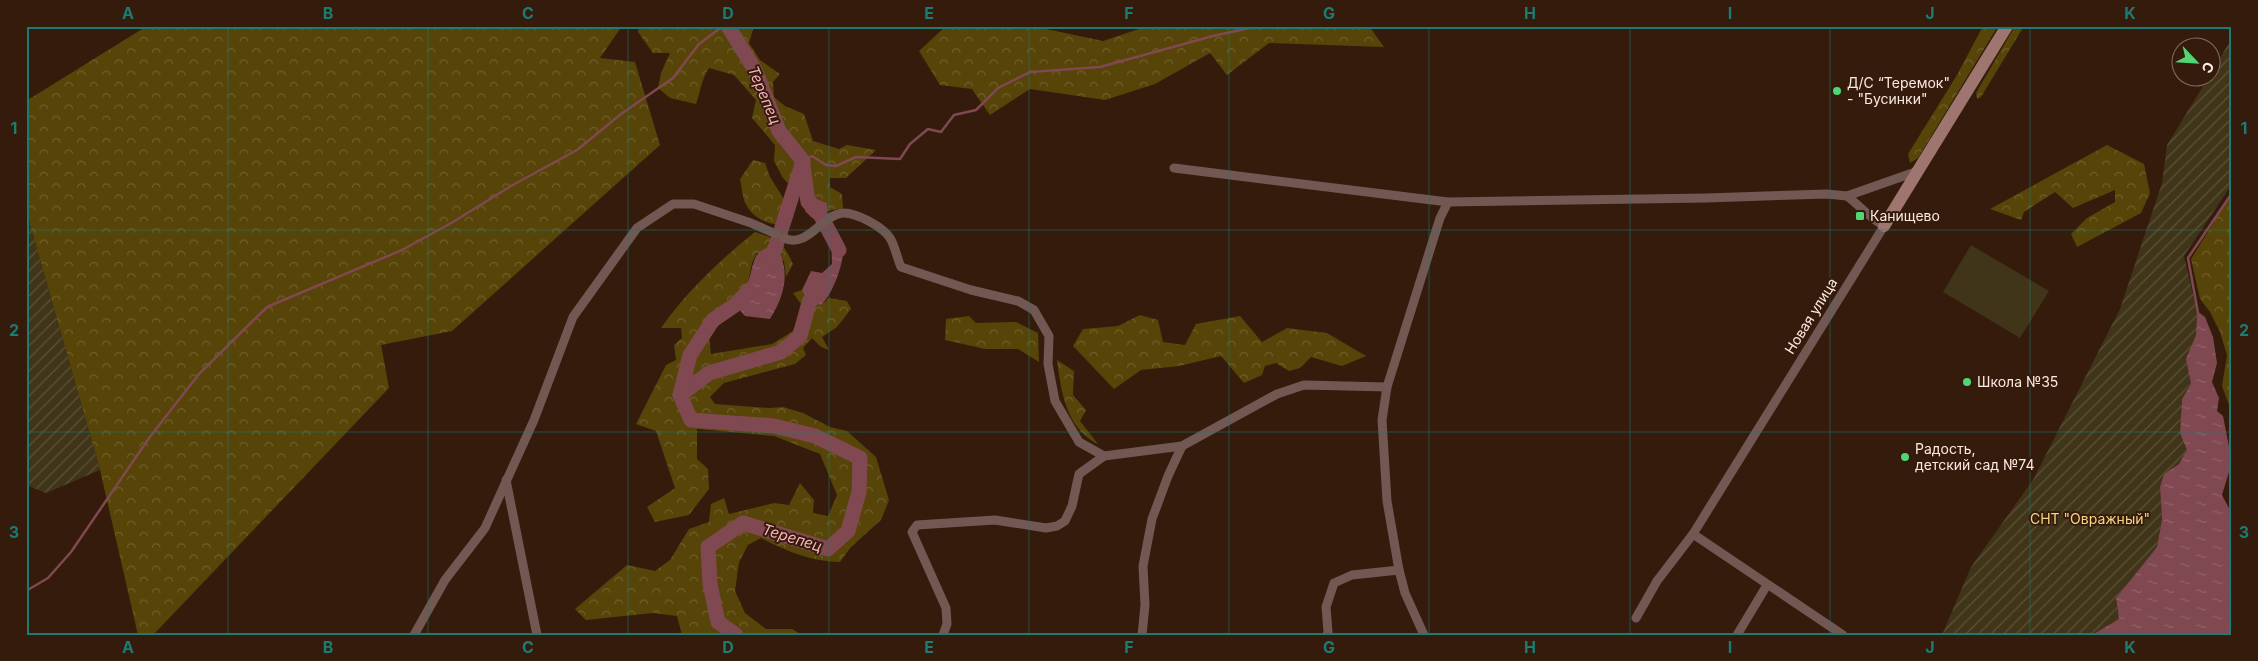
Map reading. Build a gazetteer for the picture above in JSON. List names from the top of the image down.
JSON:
{
  "streets": {
    "street": ["Новая улица"]
  },
  "water": ["Терепец"],
  "parks": ["СНТ \"Овражный\""],
  "places": {
    "other": ["Д/С “Теремок\" - \"Бусинки\"", "Школа №35", "Радость, детский сад №74"],
    "transit": ["Канищево"]
  },
  "north": "bottom right",
  "grid": {
    "columns": [
      "A",
      "B",
      "C",
      "D",
      "E",
      "F",
      "G",
      "H",
      "I",
      "J",
      "K"
    ],
    "rows": ["1", "2", "3"]
  }
}
